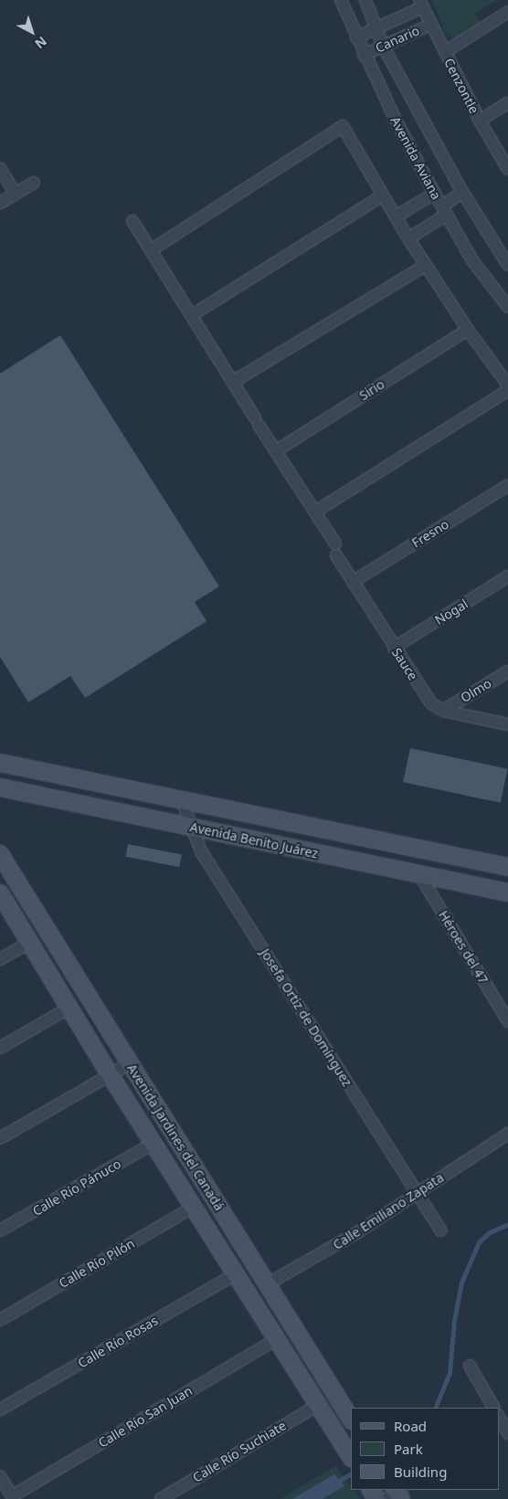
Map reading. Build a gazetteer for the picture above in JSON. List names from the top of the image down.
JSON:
{
  "streets": {
    "street": [
      "Canario",
      "Cenzontle",
      "Avenida Aviana",
      "Sirio",
      "Fresno",
      "Nogal",
      "Sauce",
      "Olmo",
      "Avenida Benito Juárez",
      "Héroes del 47",
      "Josefa Ortiz de Domínguez",
      "Avenida Jardines del Canadá",
      "Calle Río Pánuco",
      "Calle Emiliano Zapata",
      "Calle Río Pilón",
      "Calle Río Rosas",
      "Calle Río San Juan",
      "Calle Río Suchiate"
    ]
  },
  "crossings": [
    ["Canario", "Cenzontle"],
    ["Canario", "Avenida Aviana"],
    ["Fresno", "Sauce"],
    ["Nogal", "Sauce"],
    ["Sauce", "Olmo"],
    ["Avenida Benito Juárez", "Héroes del 47"],
    ["Avenida Benito Juárez", "Josefa Ortiz de Domínguez"],
    ["Josefa Ortiz de Domínguez", "Calle Emiliano Zapata"],
    ["Avenida Jardines del Canadá", "Calle Río Pánuco"],
    ["Avenida Jardines del Canadá", "Calle Emiliano Zapata"],
    ["Avenida Jardines del Canadá", "Calle Río Pilón"],
    ["Avenida Jardines del Canadá", "Calle Río Rosas"],
    ["Avenida Jardines del Canadá", "Calle Río San Juan"],
    ["Avenida Jardines del Canadá", "Calle Río Suchiate"]
  ],
  "legend": ["Road", "Park", "Building"],
  "north": "bottom right"
}
